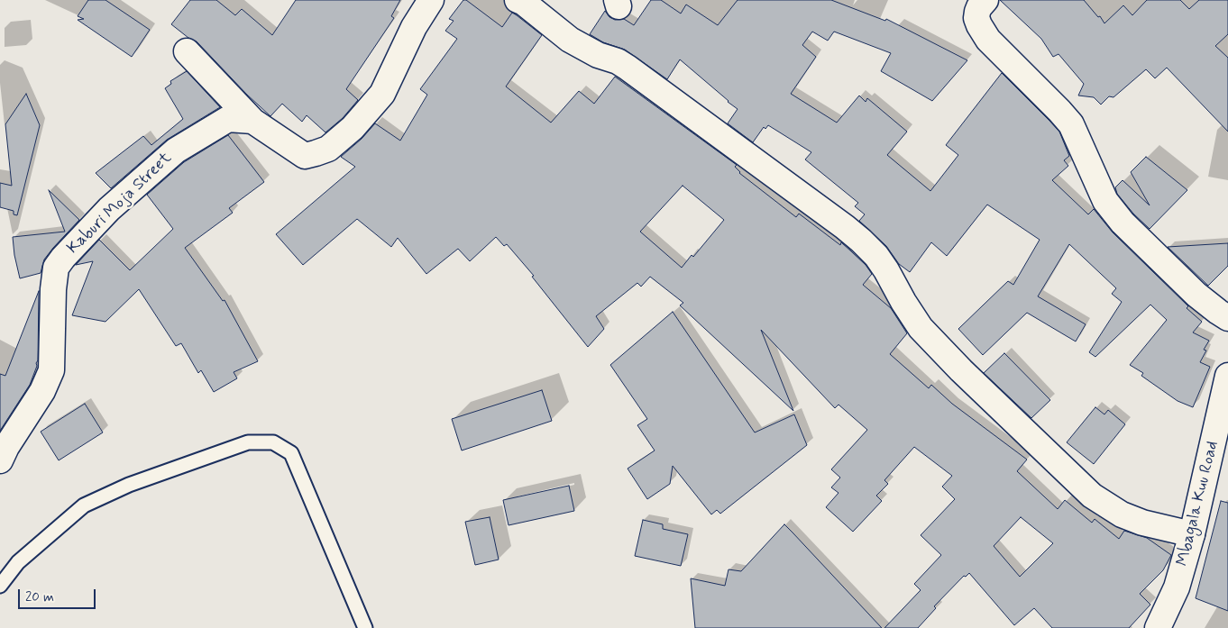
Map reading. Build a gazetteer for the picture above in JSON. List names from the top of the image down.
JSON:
{
  "streets": {
    "street": ["Kaburi Moja Street", "Mbagala Kuu Road"]
  },
  "scale_bar": "20 m"
}
